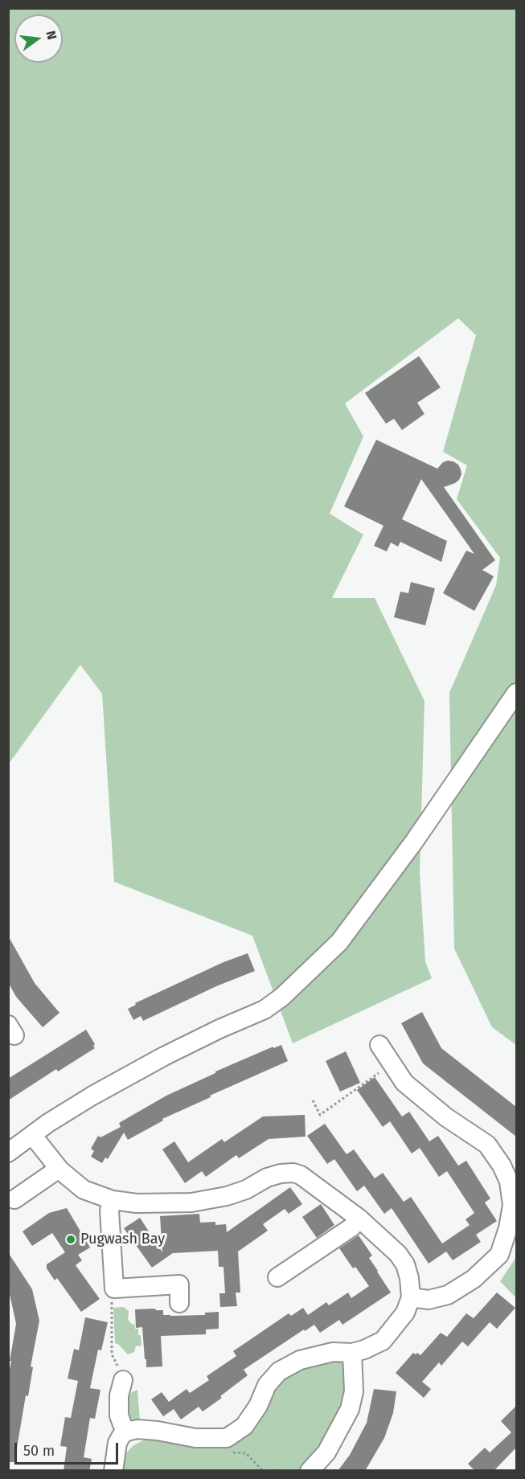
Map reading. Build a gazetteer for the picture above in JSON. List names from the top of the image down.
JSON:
{
  "places": ["Pugwash Bay"],
  "scale_bar": "50 m",
  "north": "right"
}
